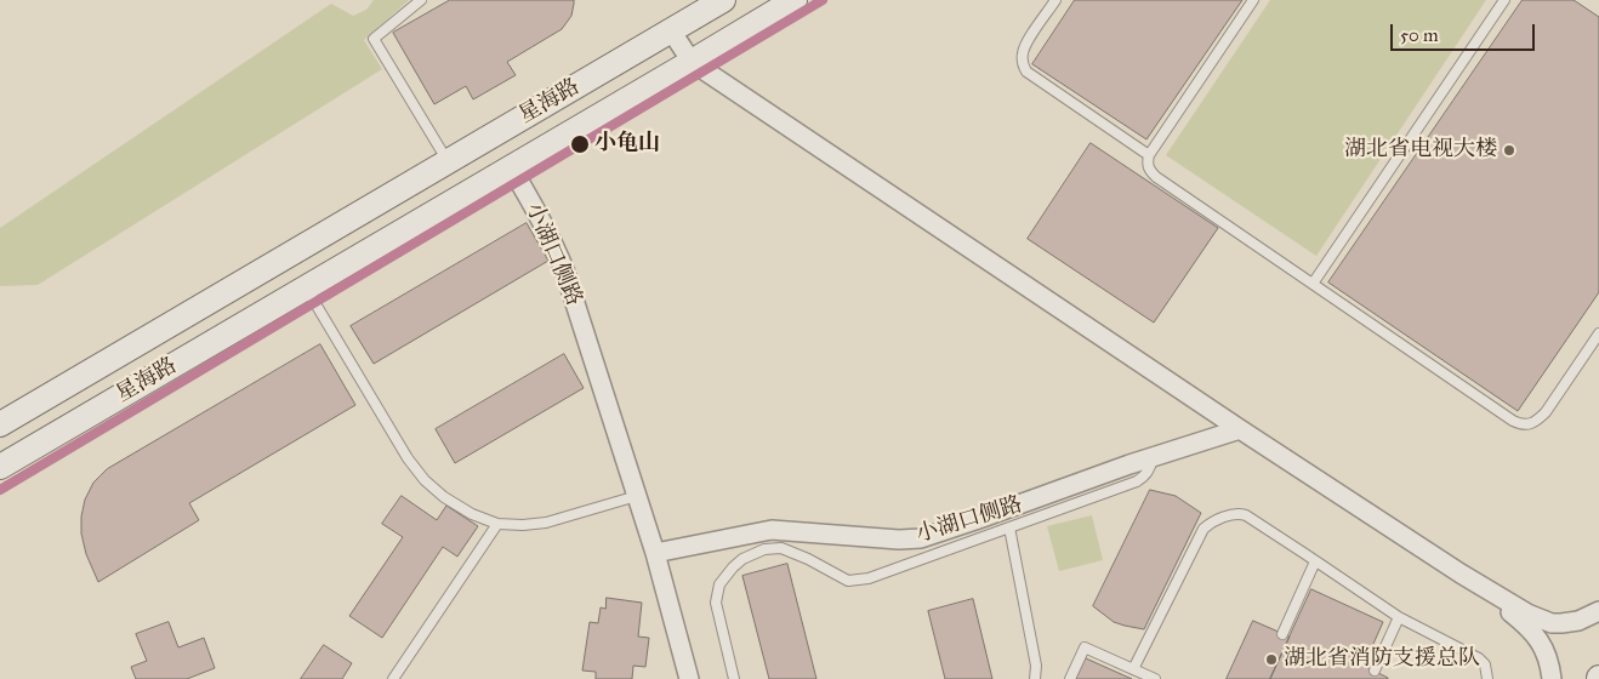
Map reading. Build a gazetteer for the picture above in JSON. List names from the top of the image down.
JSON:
{
  "streets": {
    "street": ["星海路", "小湖口侧路"]
  },
  "crossings": [
    ["星海路", "小湖口侧路"]
  ],
  "places": ["小龟山", "湖北省电视大楼", "湖北省消防支援总队"],
  "scale_bar": "50 m"
}
